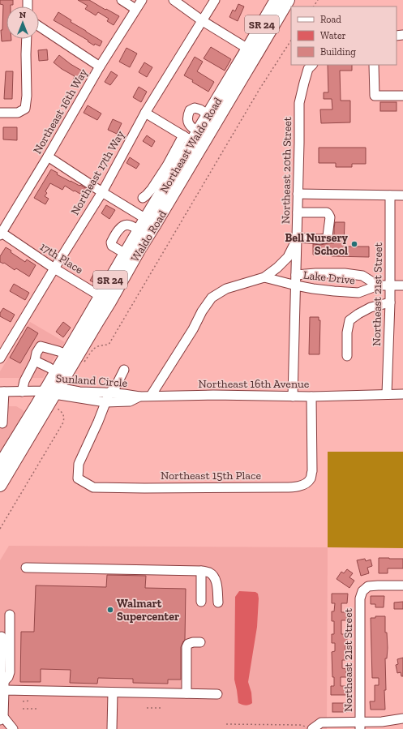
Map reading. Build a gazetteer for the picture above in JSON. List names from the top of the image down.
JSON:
{
  "streets": {
    "highway": ["SR 24", "Northeast Waldo Road", "Waldo Road"],
    "street": [
      "Northeast 16th Way",
      "Northeast 20th Street",
      "Northeast 17th Way",
      "17th Place",
      "Lake Drive",
      "Northeast 21st Street",
      "Sunland Circle",
      "Northeast 16th Avenue",
      "Northeast 15th Place"
    ]
  },
  "crossings": [
    ["SR 24", "Waldo Road"],
    ["SR 24", "17th Place"],
    ["Northeast 16th Way", "17th Place"],
    ["Northeast Waldo Road", "Waldo Road"],
    ["Northeast 20th Street", "Lake Drive"],
    ["Northeast 20th Street", "Northeast 16th Avenue"],
    ["Northeast 17th Way", "17th Place"],
    ["Waldo Road", "17th Place"],
    ["Waldo Road", "Sunland Circle"],
    ["Northeast 21st Street", "Northeast 16th Avenue"],
    ["Sunland Circle", "Northeast 16th Avenue"],
    ["Sunland Circle", "Northeast 15th Place"],
    ["Northeast 16th Avenue", "Northeast 15th Place"]
  ],
  "places": ["Bell Nursery School", "Walmart Supercenter"],
  "legend": ["Road", "Water", "Building"],
  "north": "top"
}
